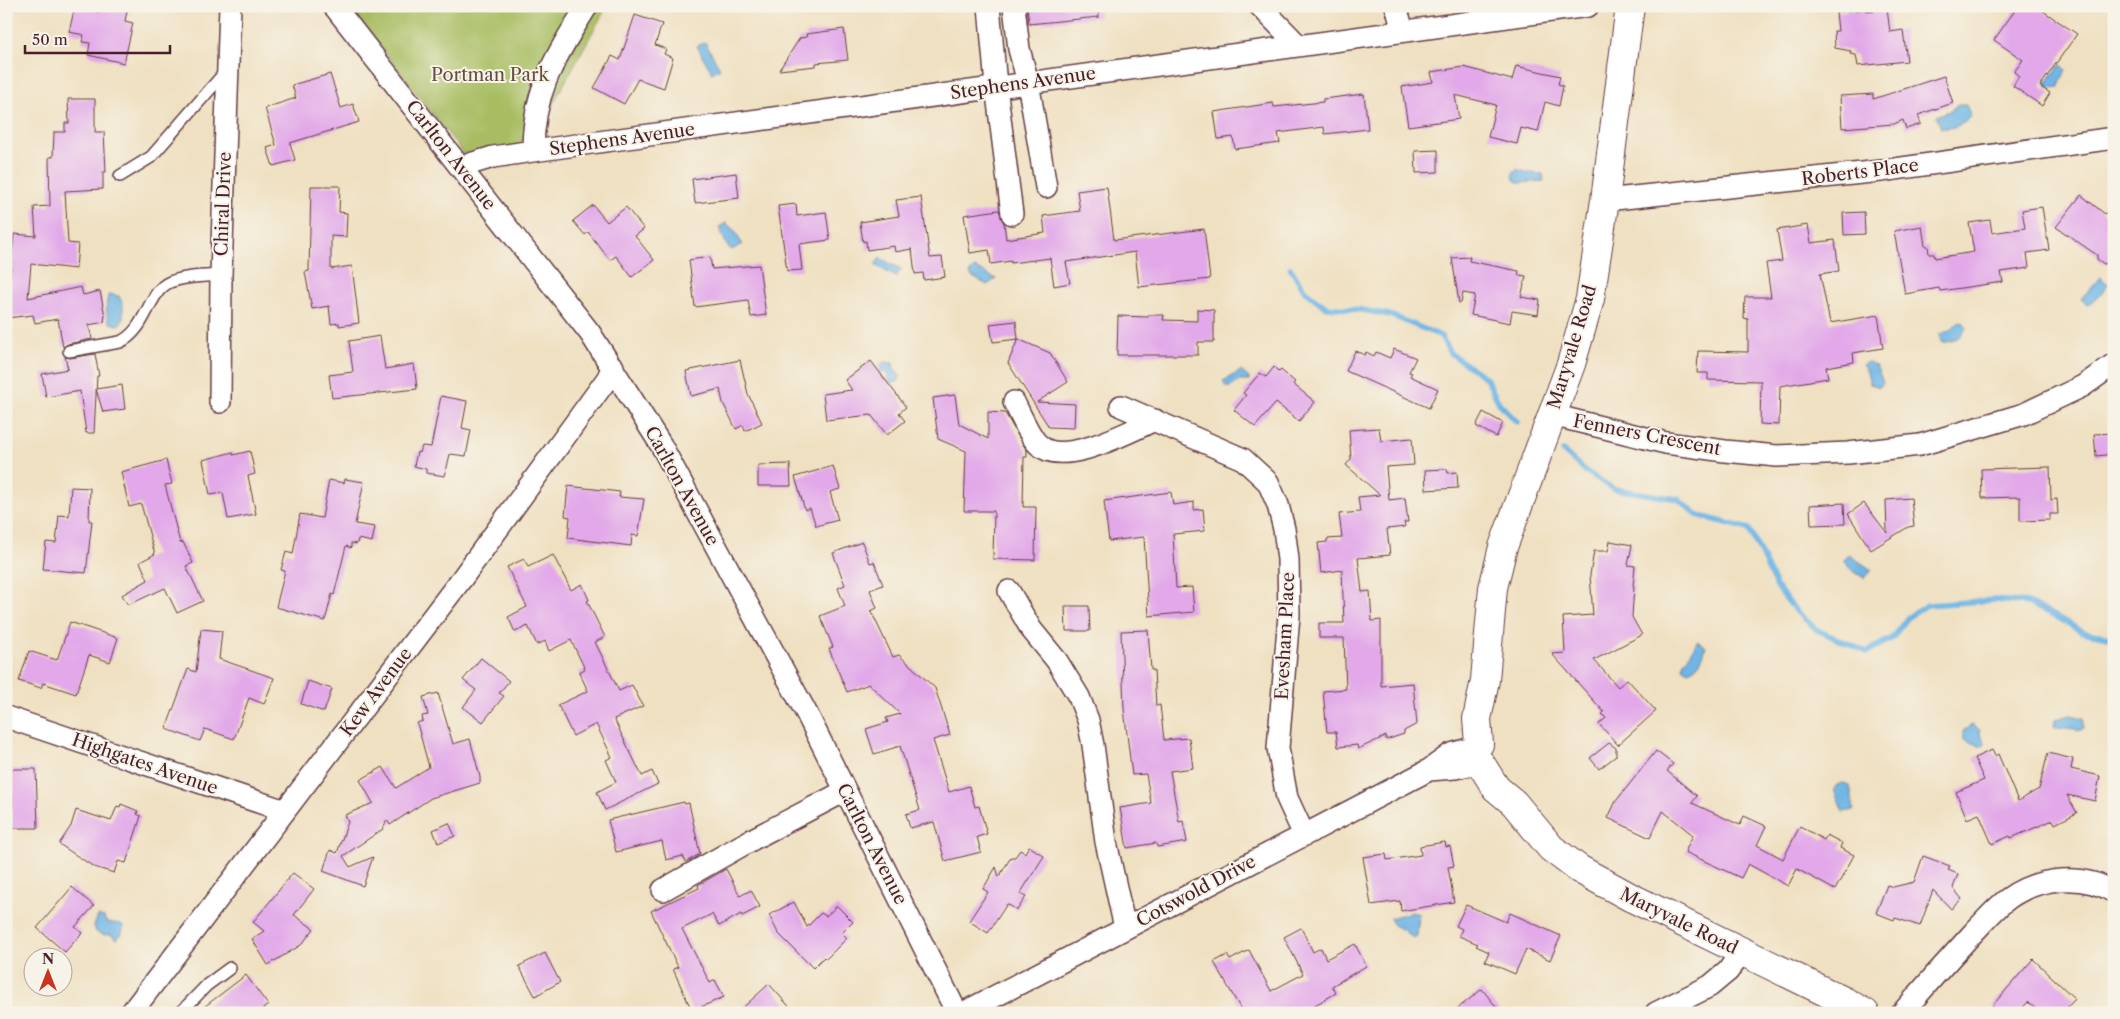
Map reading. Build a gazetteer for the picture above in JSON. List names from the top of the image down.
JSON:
{
  "streets": {
    "street": [
      "Stephens Avenue",
      "Carlton Avenue",
      "Roberts Place",
      "Chiral Drive",
      "Maryvale Road",
      "Fenners Crescent",
      "Evesham Place",
      "Kew Avenue",
      "Highgates Avenue",
      "Cotswold Drive"
    ]
  },
  "crossings": [
    ["Stephens Avenue", "Carlton Avenue"],
    ["Carlton Avenue", "Kew Avenue"],
    ["Roberts Place", "Maryvale Road"],
    ["Maryvale Road", "Fenners Crescent"],
    ["Maryvale Road", "Cotswold Drive"],
    ["Evesham Place", "Cotswold Drive"],
    ["Kew Avenue", "Highgates Avenue"]
  ],
  "parks": ["Portman Park"],
  "scale_bar": "50 m",
  "north": "top"
}
